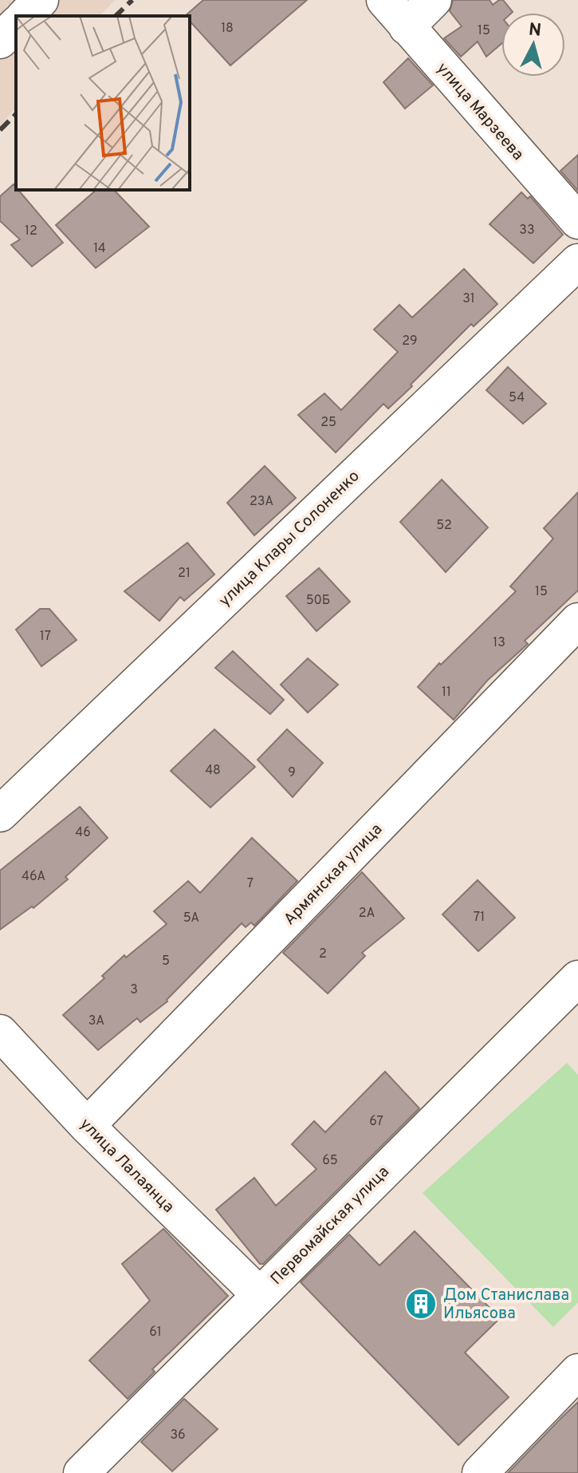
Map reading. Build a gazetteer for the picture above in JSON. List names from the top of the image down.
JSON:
{
  "streets": {
    "street": [
      "улица Марзеева",
      "улица Клары Солоненко",
      "Армянская улица",
      "улица Лалаянца",
      "Первомайская улица"
    ]
  },
  "crossings": [
    ["Армянская улица", "улица Лалаянца"],
    ["улица Лалаянца", "Первомайская улица"]
  ],
  "places": {
    "building": ["Дом Станислава Ильясова"]
  },
  "house_numbers": [
    "18",
    "15",
    "33",
    "12",
    "14",
    "31",
    "29",
    "54",
    "25",
    "23А",
    "52",
    "21",
    "15",
    "50Б",
    "17",
    "13",
    "11",
    "48",
    "9",
    "46",
    "46А",
    "7",
    "2А",
    "71",
    "5А",
    "2",
    "5",
    "3",
    "3А",
    "67",
    "65",
    "61",
    "36"
  ],
  "north": "top"
}
